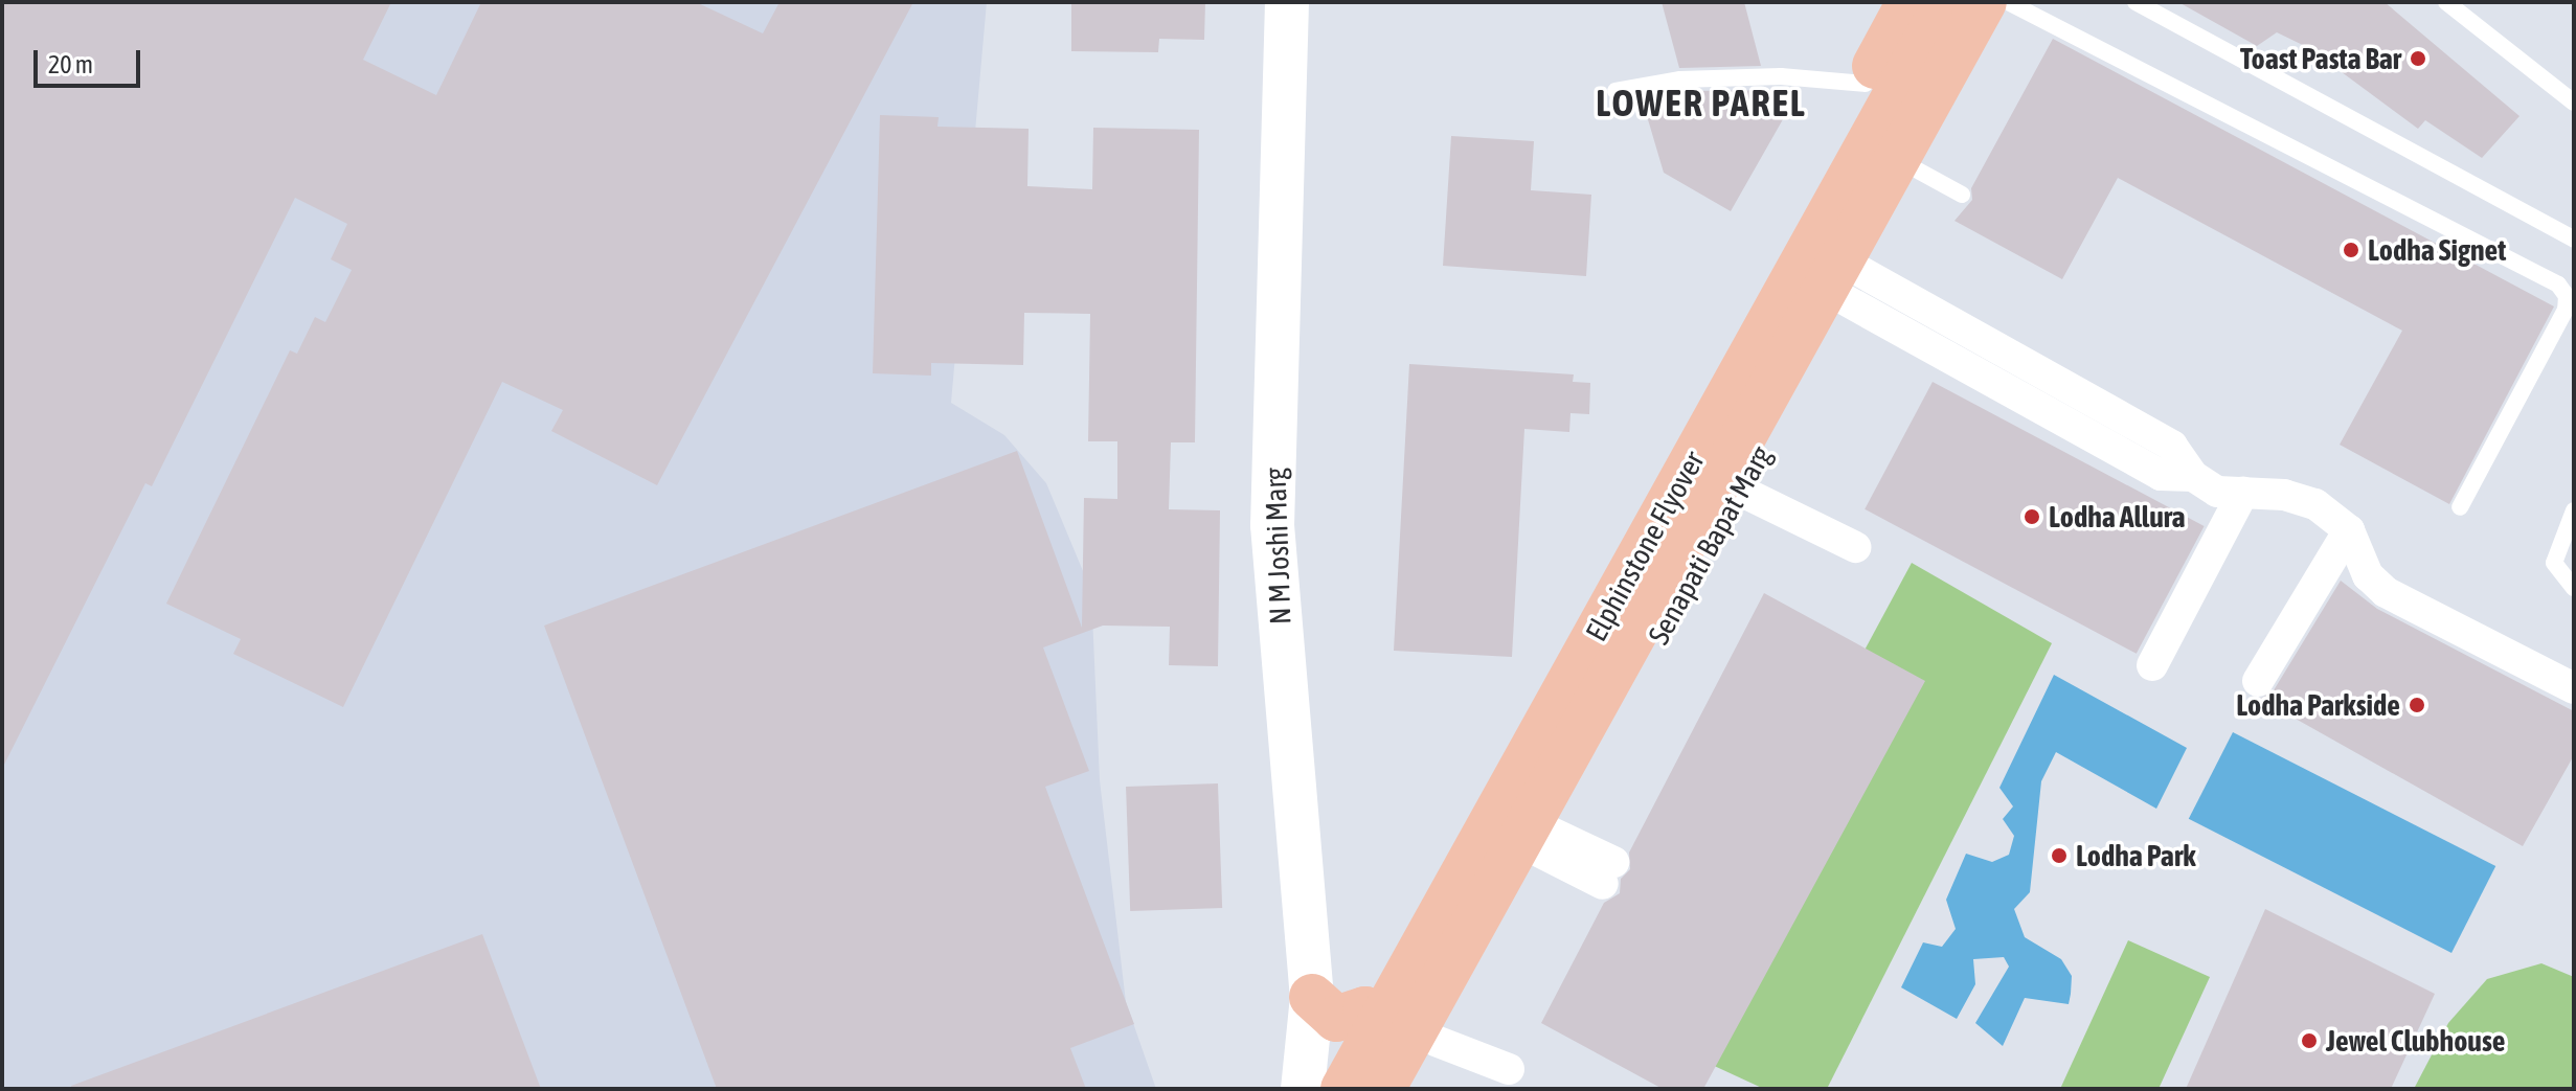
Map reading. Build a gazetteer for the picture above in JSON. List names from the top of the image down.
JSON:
{
  "streets": {
    "main road": ["Senapati Bapat Marg", "N M Joshi Marg", "Elphinstone Flyover"]
  },
  "districts": ["LOWER PAREL"],
  "places": [
    "Toast Pasta Bar",
    "Lodha Signet",
    "Lodha Allura",
    "Lodha Parkside",
    "Lodha Park",
    "Jewel Clubhouse"
  ],
  "scale_bar": "20 m"
}
